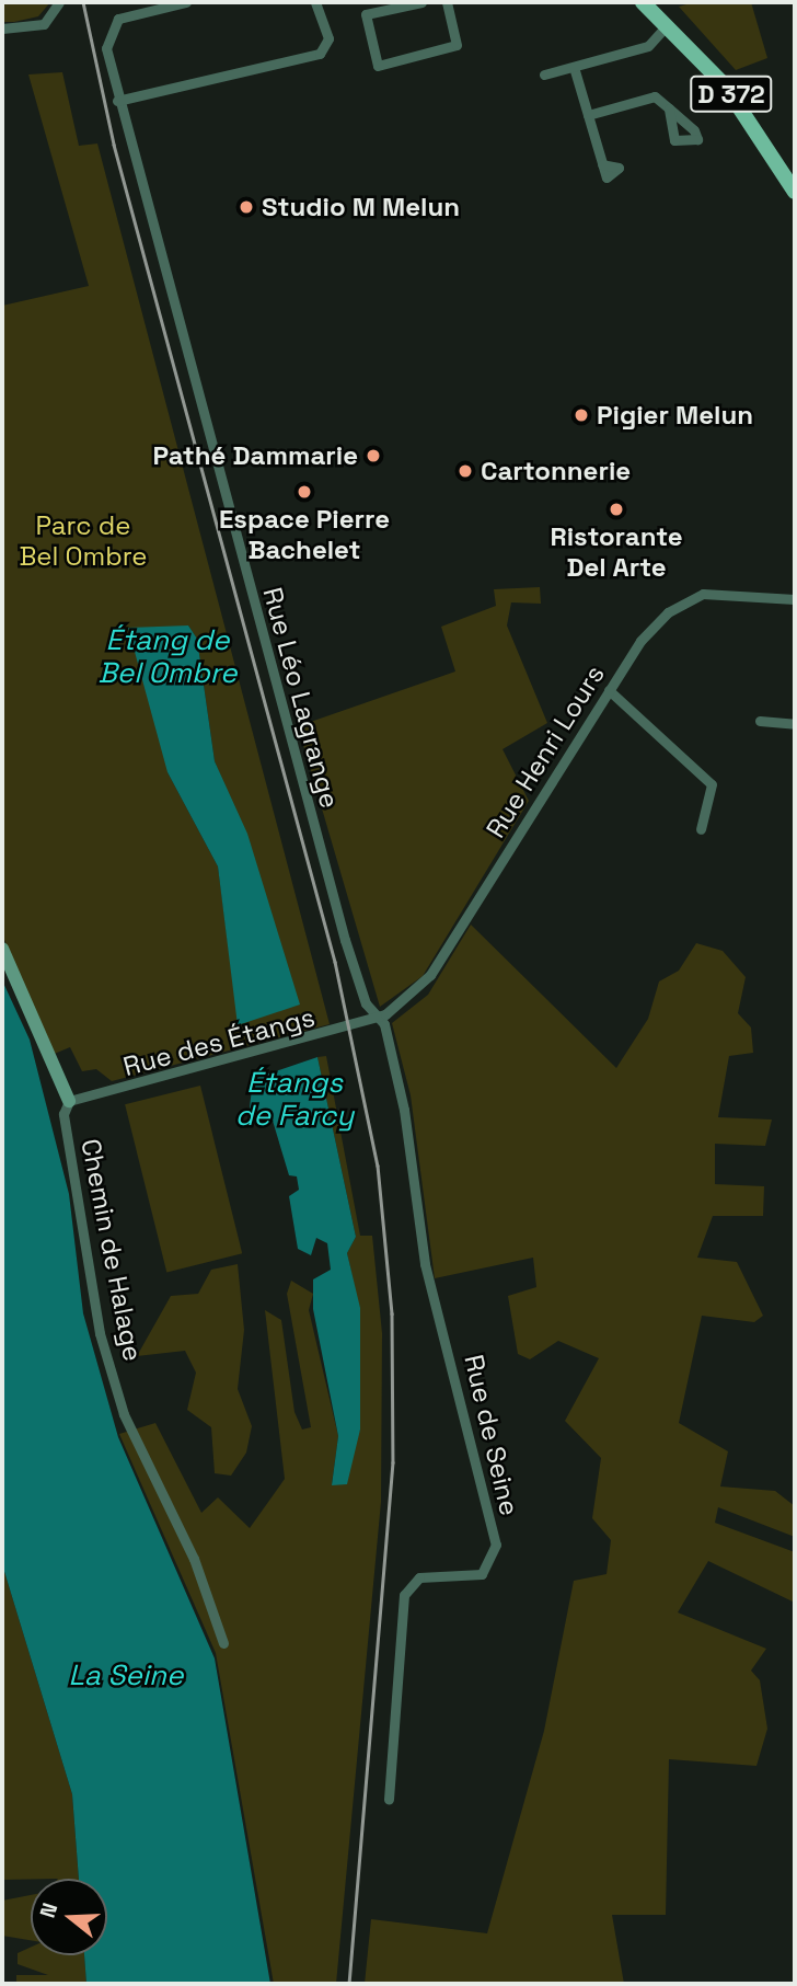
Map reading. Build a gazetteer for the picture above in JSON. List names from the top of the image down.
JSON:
{
  "streets": {
    "main road": ["D 372"],
    "street": [
      "Rue Léo Lagrange",
      "Rue Henri Lours",
      "Rue des Étangs",
      "Chemin de Halage",
      "Rue de Seine"
    ]
  },
  "crossings": [
    ["Rue Léo Lagrange", "Rue Henri Lours"],
    ["Rue Léo Lagrange", "Rue des Étangs"],
    ["Rue Léo Lagrange", "Rue de Seine"],
    ["Rue Henri Lours", "Rue des Étangs"],
    ["Rue Henri Lours", "Rue de Seine"],
    ["Rue des Étangs", "Chemin de Halage"],
    ["Rue des Étangs", "Rue de Seine"]
  ],
  "water": ["Étang de Bel Ombre", "Étangs de Farcy", "La Seine"],
  "parks": ["Parc de Bel Ombre"],
  "places": [
    "Studio M Melun",
    "Pigier Melun",
    "Pathé Dammarie",
    "Cartonnerie",
    "Espace Pierre Bachelet",
    "Ristorante Del Arte"
  ],
  "north": "left"
}
